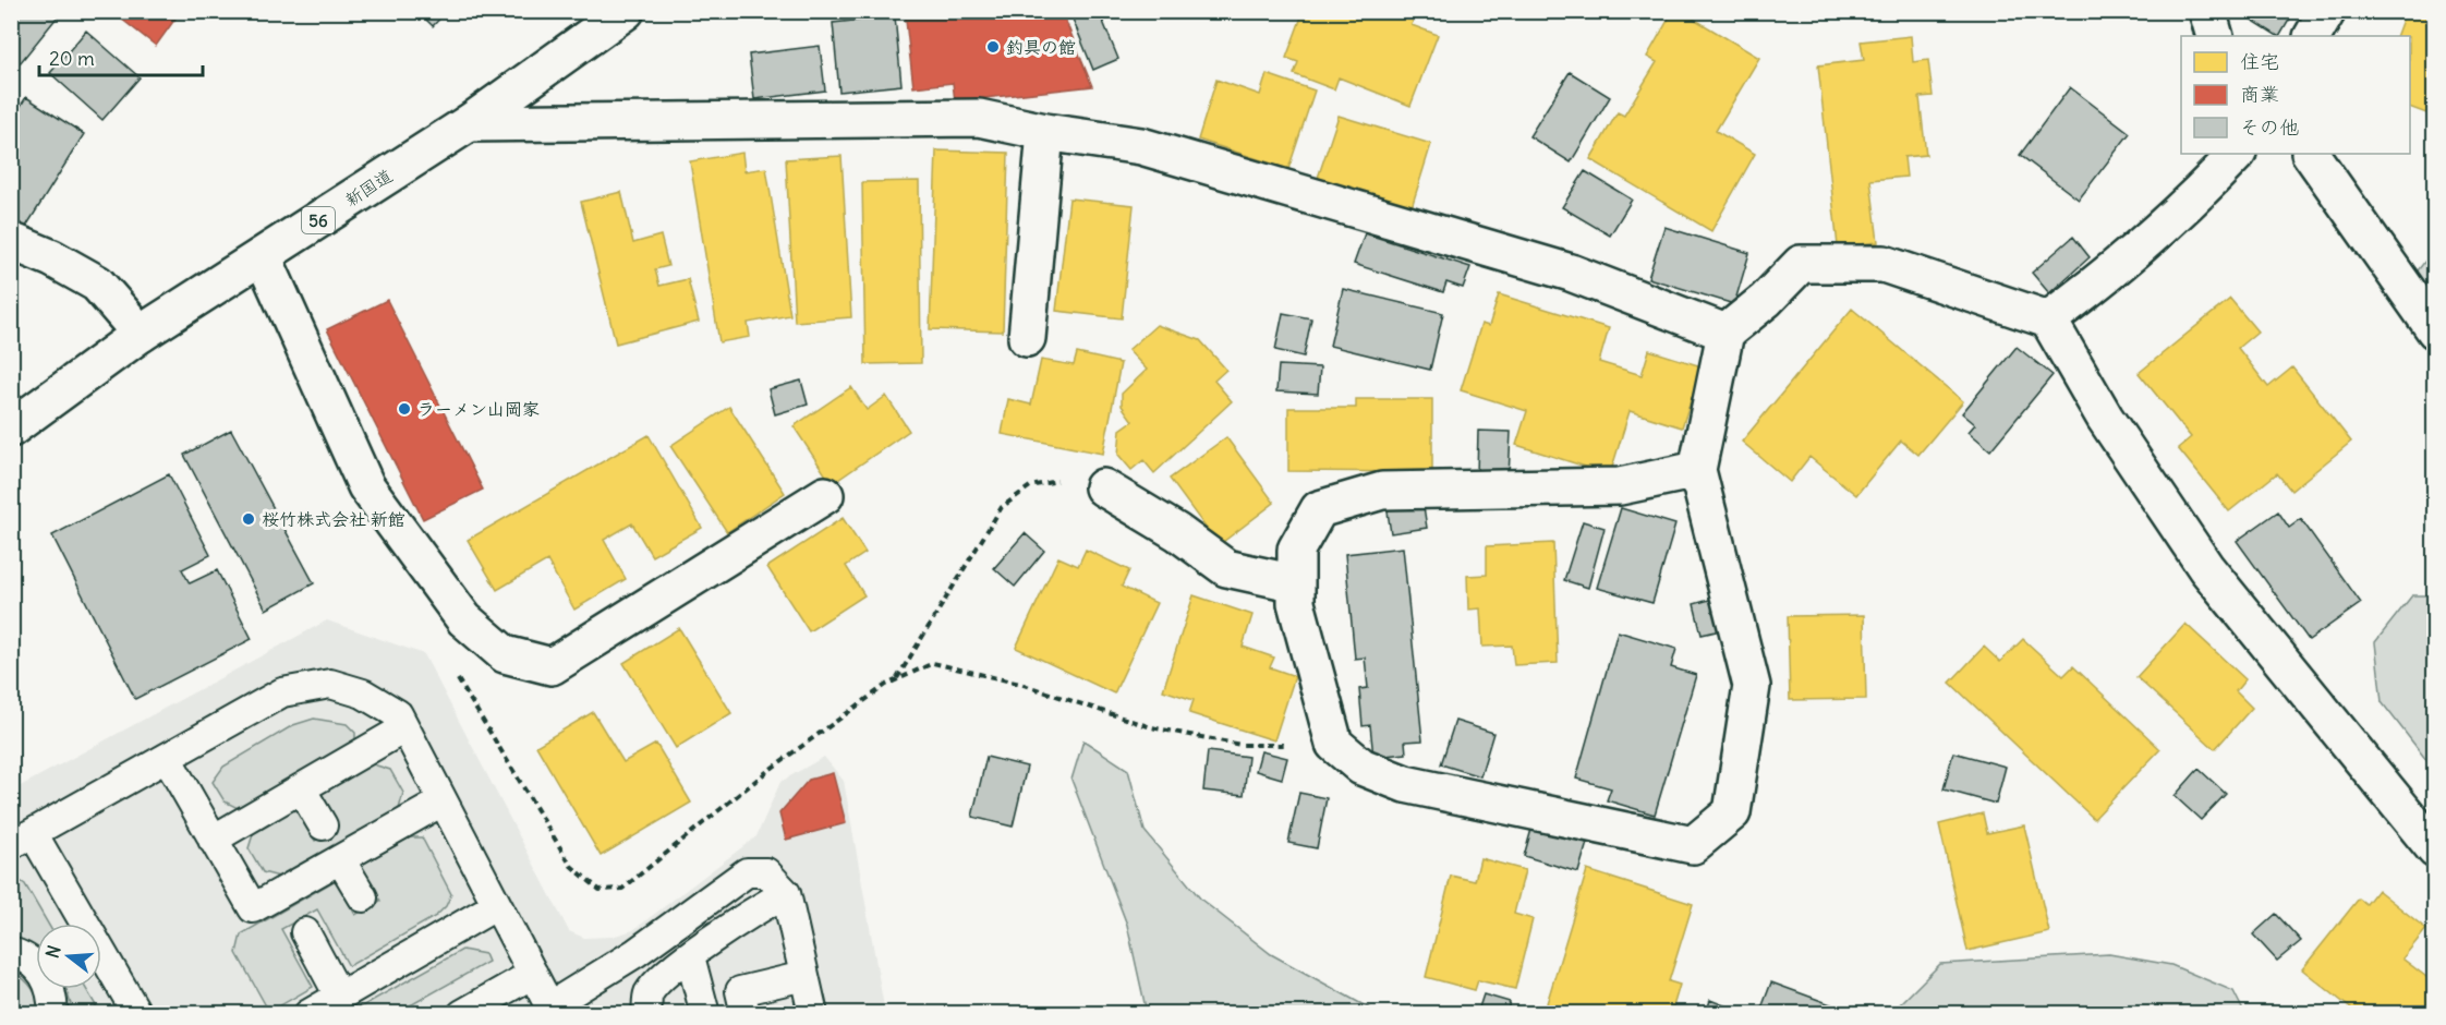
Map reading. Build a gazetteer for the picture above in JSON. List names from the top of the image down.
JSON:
{
  "streets": {
    "street": ["新国道", "56"]
  },
  "places": ["釣具の館", "ラーメン山岡家", "桜竹株式会社 新館"],
  "legend": ["住宅", "商業", "その他"],
  "scale_bar": "20 m",
  "north": "left"
}
